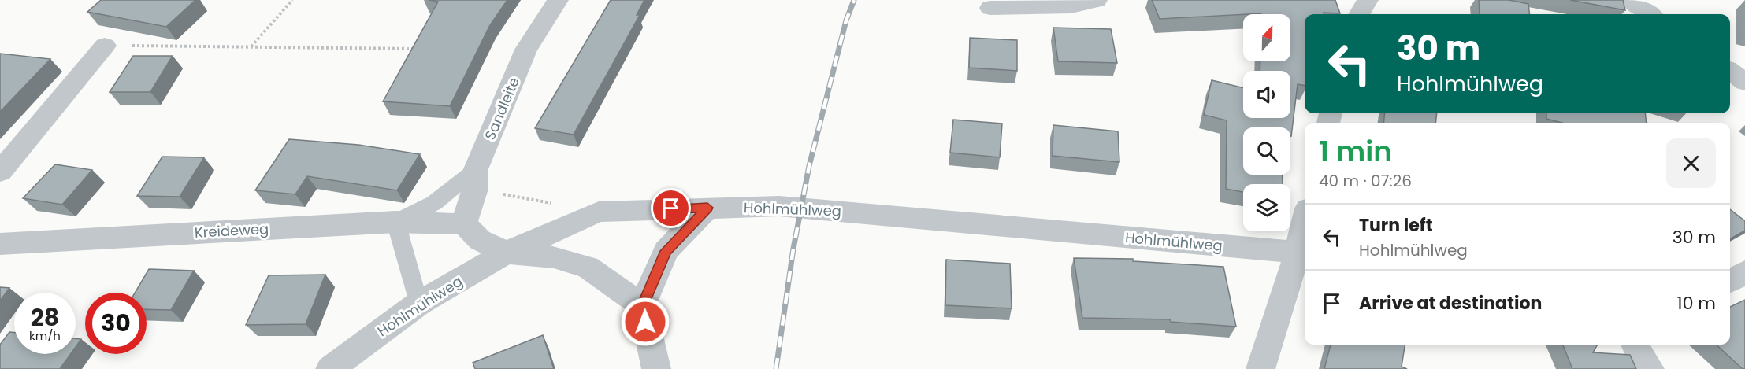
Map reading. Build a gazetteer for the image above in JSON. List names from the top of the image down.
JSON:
{
  "streets": {
    "street": ["Sandleite", "Hohlmühlweg", "Kreideweg"]
  },
  "crossings": [
    ["Sandleite", "Kreideweg"]
  ],
  "north": "top",
  "page": {
    "turn": ["30 m", "Hohlmühlweg"],
    "heading": ["1 min", "40 m · 07:26"],
    "list": [
      {
        "name": "Turn left",
        "note": "Hohlmühlweg",
        "value": "30 m"
      },
      {
        "name": "Arrive at destination",
        "value": "10 m"
      }
    ],
    "speed": "28 km/h",
    "limit": "30"
  }
}
